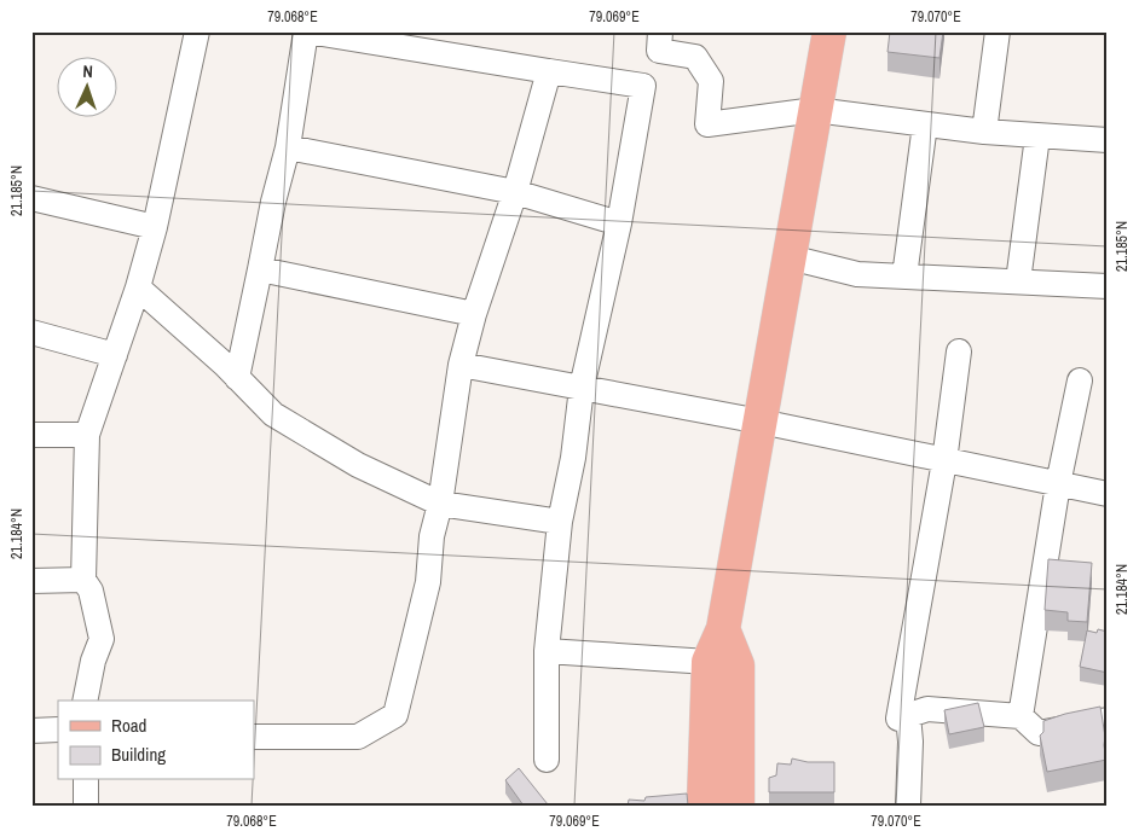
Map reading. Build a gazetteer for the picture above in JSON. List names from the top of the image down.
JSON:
{
  "legend": ["Road", "Building"],
  "north": "top",
  "coordinates": [
    "79.068°E",
    "79.069°E",
    "79.070°E",
    "21.185°N",
    "21.184°N"
  ]
}
